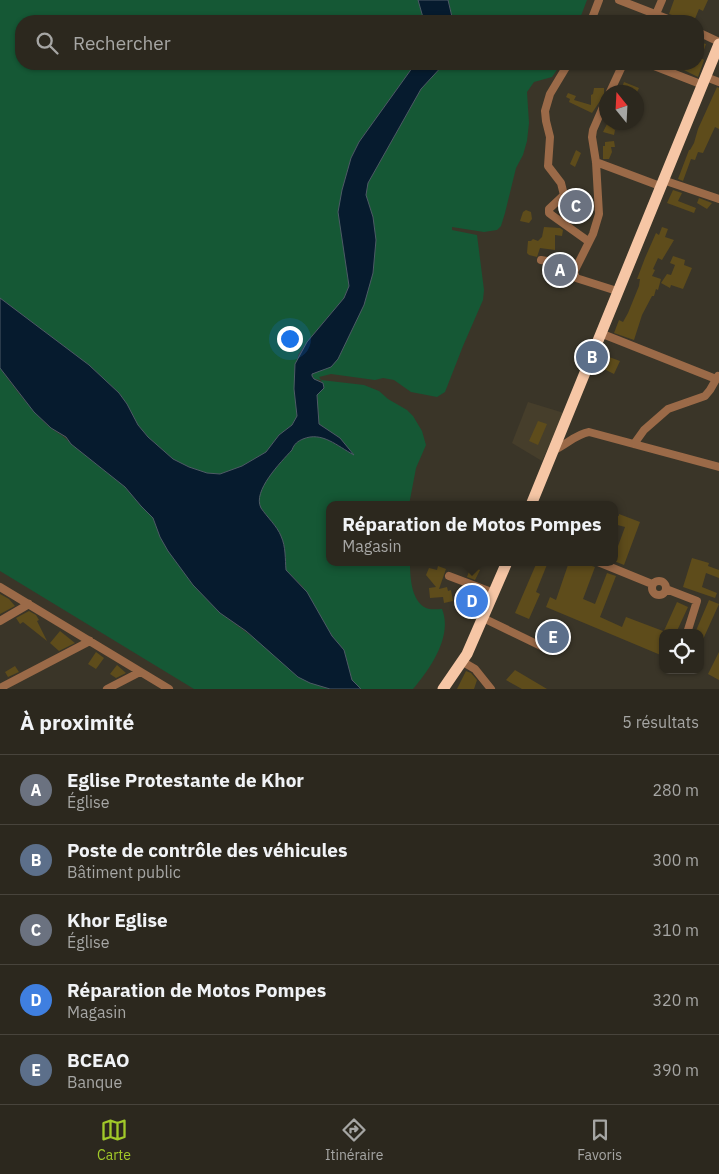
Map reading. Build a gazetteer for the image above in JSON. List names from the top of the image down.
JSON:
{
  "north": "top",
  "page": {
    "search": "Rechercher",
    "pins": [
      "C",
      "A",
      "B",
      "D",
      "E"
    ],
    "popup": ["Réparation de Motos Pompes", "Magasin"],
    "heading": ["À proximité", "5 résultats"],
    "list": [
      {
        "mark": "A",
        "name": "Eglise Protestante de Khor",
        "note": "Église",
        "value": "280 m"
      },
      {
        "mark": "B",
        "name": "Poste de contrôle des véhicules",
        "note": "Bâtiment public",
        "value": "300 m"
      },
      {
        "mark": "C",
        "name": "Khor Eglise",
        "note": "Église",
        "value": "310 m"
      },
      {
        "mark": "D",
        "name": "Réparation de Motos Pompes",
        "note": "Magasin",
        "value": "320 m"
      },
      {
        "mark": "E",
        "name": "BCEAO",
        "note": "Banque",
        "value": "390 m"
      }
    ],
    "nav": ["Carte", "Itinéraire", "Favoris"]
  }
}
